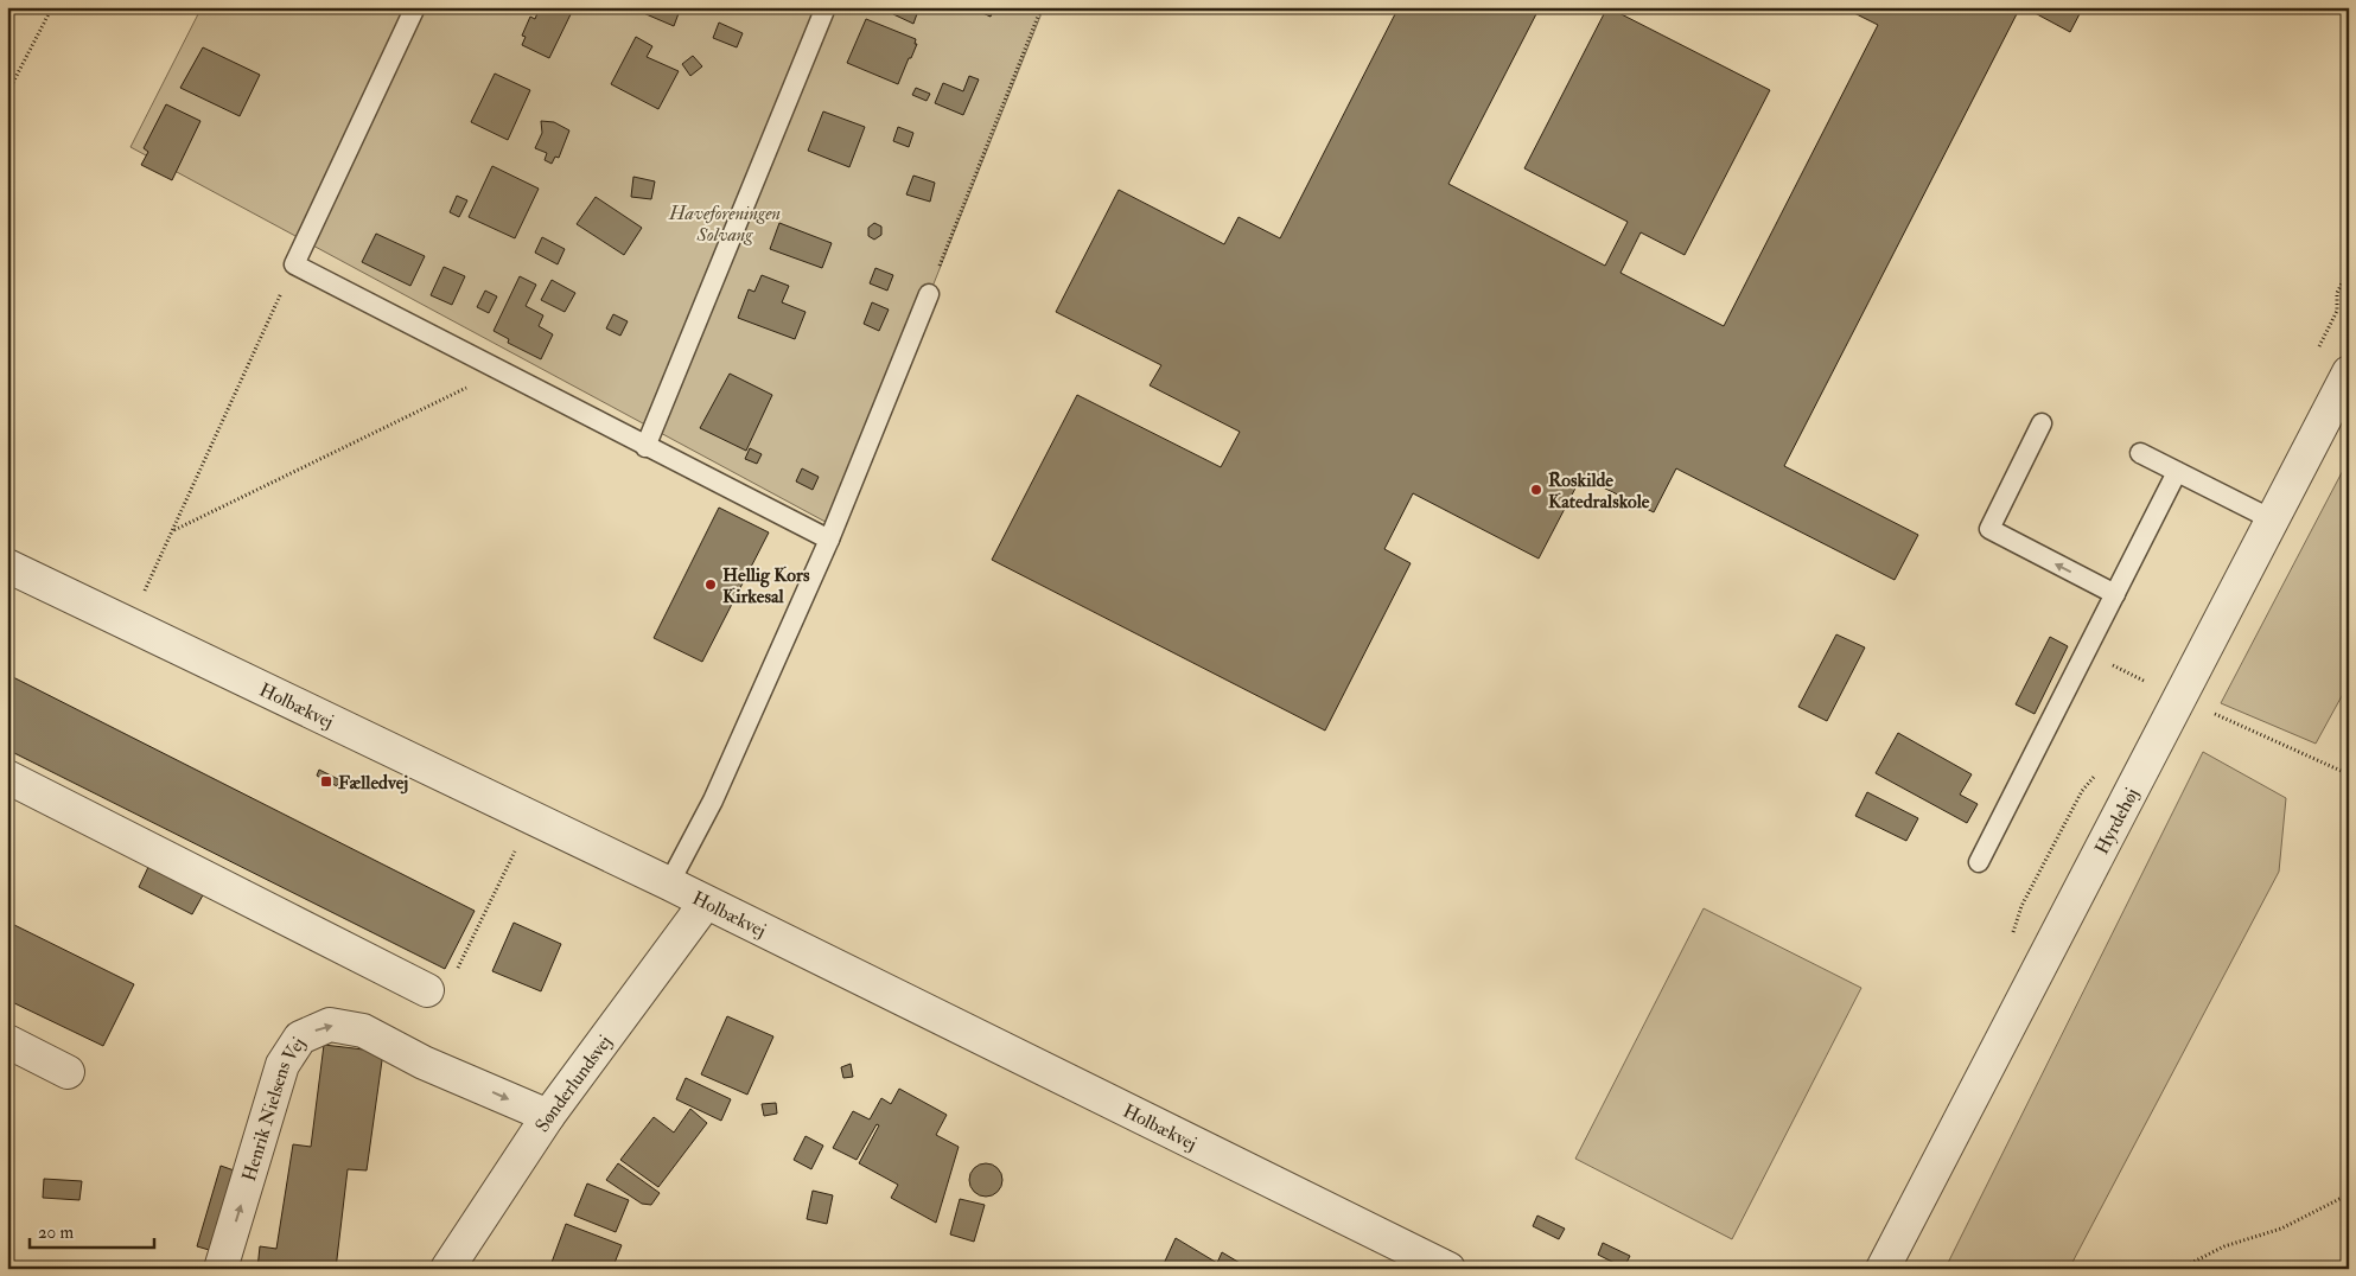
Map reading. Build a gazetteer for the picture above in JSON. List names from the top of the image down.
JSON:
{
  "streets": {
    "street": [
      "Holbækvej",
      "Hyrdehøj",
      "Sønderlundsvej",
      "Henrik Nielsens Vej"
    ]
  },
  "crossings": [
    ["Holbækvej", "Sønderlundsvej"],
    ["Sønderlundsvej", "Henrik Nielsens Vej"]
  ],
  "parks": ["Haveforeningen Solvang"],
  "places": {
    "other": ["Roskilde Katedralskole", "Hellig Kors Kirkesal"],
    "transit": ["Fælledvej"]
  },
  "scale_bar": "20 m"
}
